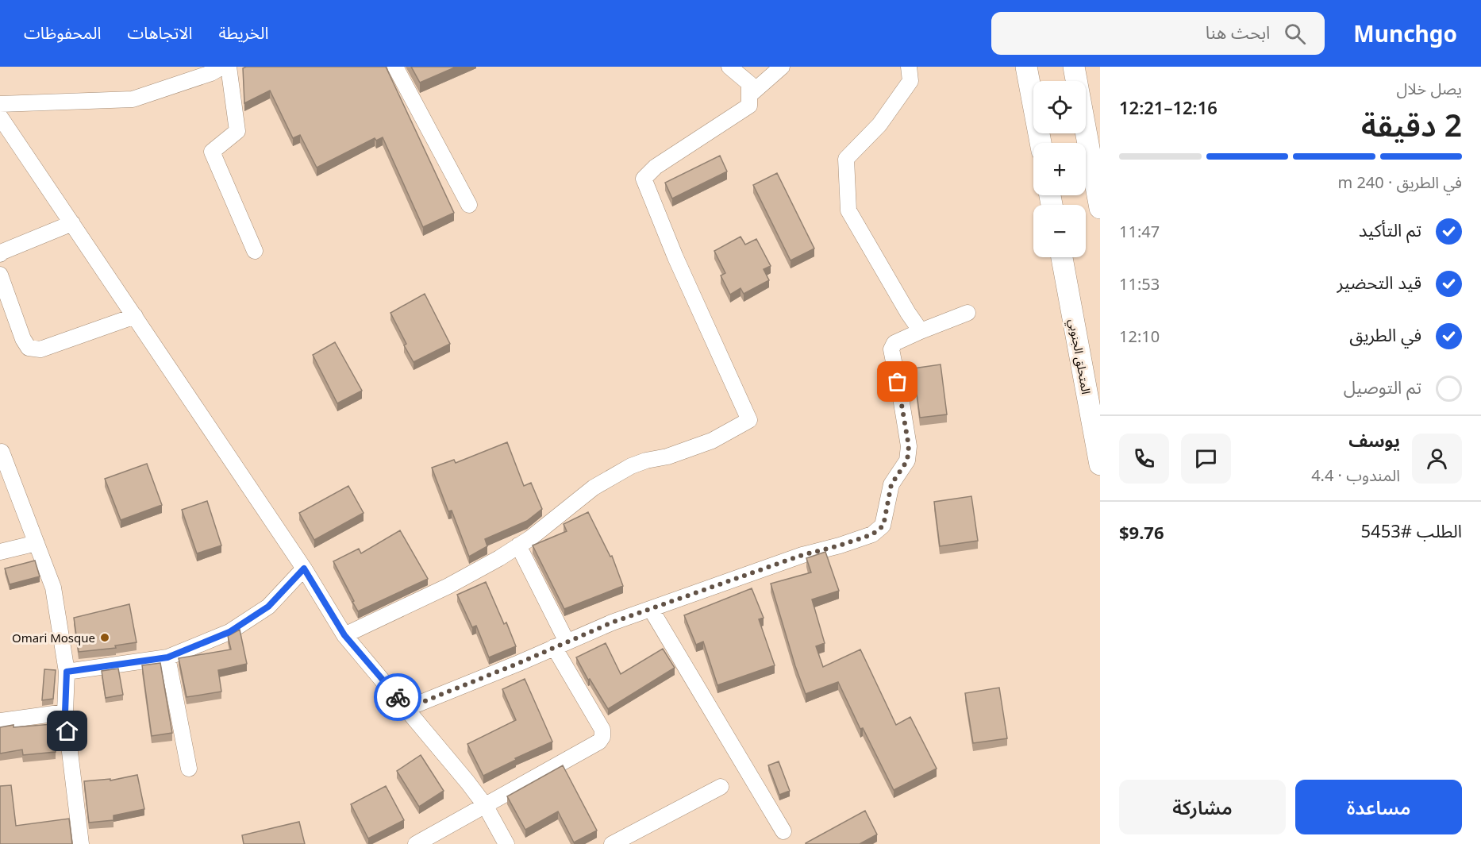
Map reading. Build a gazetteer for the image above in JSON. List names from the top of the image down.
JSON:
{
  "streets": {
    "highway": ["المتحلق الجنوبي"]
  },
  "places": ["Omari Mosque"],
  "page": {
    "header": "Munchgo",
    "search": "ابحث هنا",
    "nav": ["الخريطة", "الاتجاهات", "المحفوظات"],
    "heading": ["2 دقيقة", "يصل خلال", "12:16–12:21"],
    "panel": [
      "يوسف",
      "المندوب · 4.4",
      "الطلب #5453",
      "$9.76"
    ],
    "map_buttons": ["+", "−"],
    "bar": "في الطريق · 240 m",
    "list": [
      ["تم التأكيد", "11:47"],
      ["قيد التحضير", "11:53"],
      ["في الطريق", "12:10"],
      "تم التوصيل"
    ],
    "buttons": ["مساعدة", "مشاركة"]
  }
}
